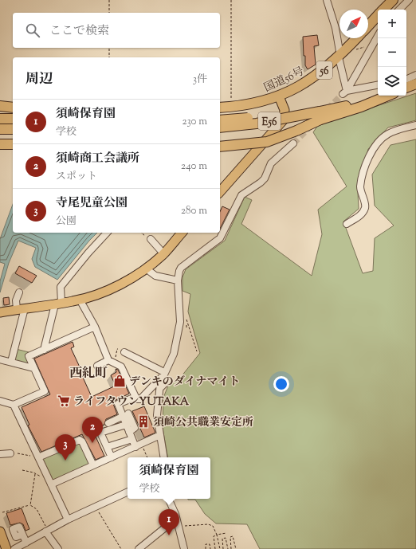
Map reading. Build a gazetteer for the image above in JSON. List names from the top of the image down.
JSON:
{
  "streets": {
    "highway": ["56", "国道56号", "E56"]
  },
  "districts": ["西糺町"],
  "places": {
    "shop": ["デンキのダイナマイト"],
    "supermarket": ["ライフタウンYUTAKA"],
    "building": ["須崎公共職業安定所"]
  },
  "north": "top right",
  "page": {
    "map_buttons": ["+", "−"],
    "search": "ここで検索",
    "heading": ["周辺", "3件"],
    "list": [
      {
        "mark": "1",
        "name": "須崎保育園",
        "note": "学校",
        "value": "230 m"
      },
      {
        "mark": "2",
        "name": "須崎商工会議所",
        "note": "スポット",
        "value": "240 m"
      },
      {
        "mark": "3",
        "name": "寺尾児童公園",
        "note": "公園",
        "value": "280 m"
      }
    ],
    "pins": ["2", "3", "1"],
    "popup": ["須崎保育園", "学校"]
  }
}
